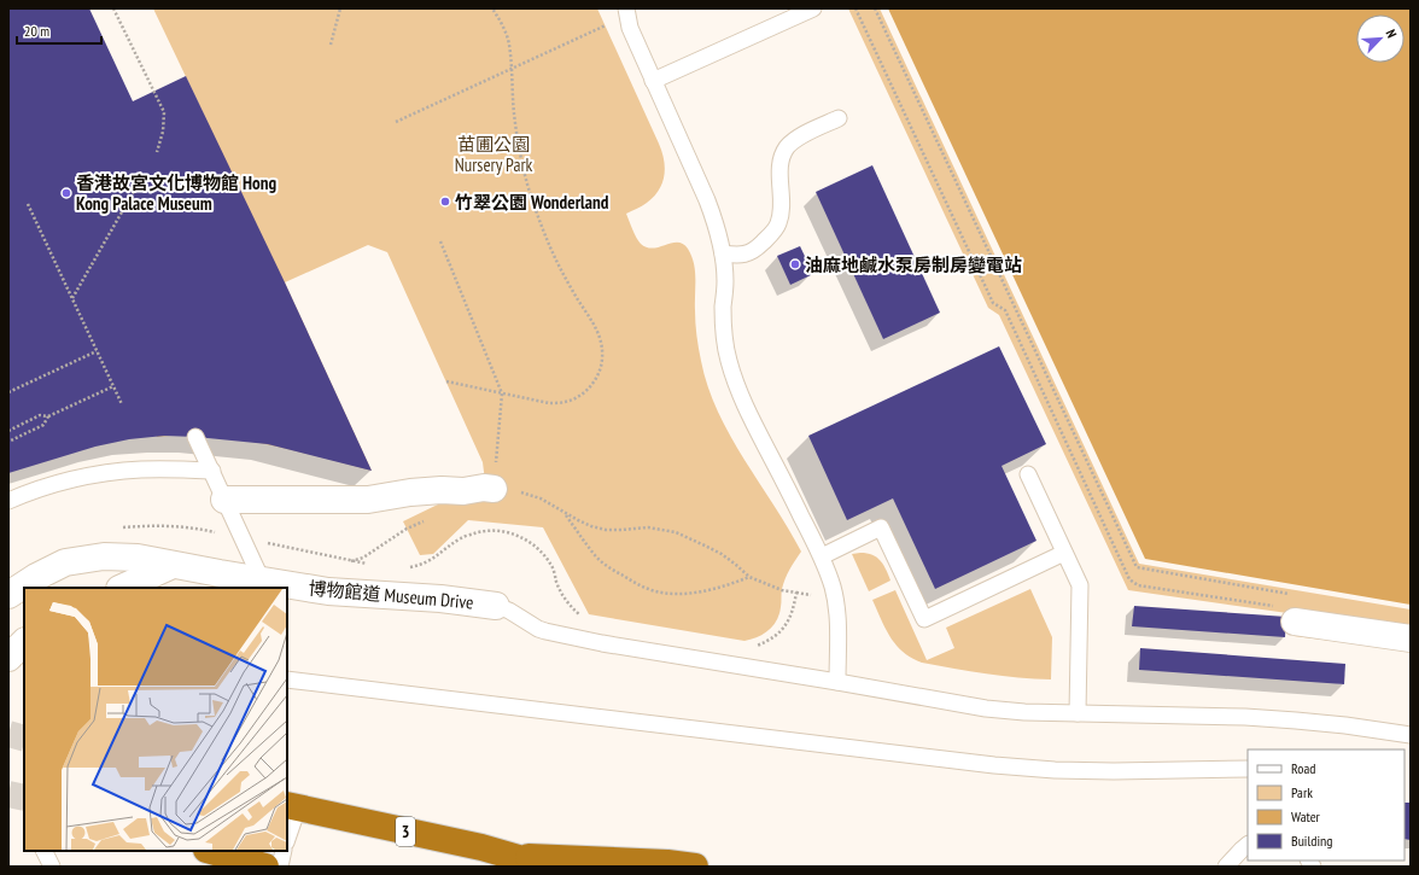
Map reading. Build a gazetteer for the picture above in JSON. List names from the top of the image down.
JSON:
{
  "streets": {
    "highway": ["3"],
    "street": ["博物館道 Museum Drive"]
  },
  "parks": ["苗圃公園 Nursery Park"],
  "places": ["香港故宮文化博物館 Hong Kong Palace Museum", "竹翠公園 Wonderland", "油麻地鹹水泵房制房變電站"],
  "legend": [
    "Road",
    "Park",
    "Water",
    "Building"
  ],
  "scale_bar": "20 m",
  "north": "top right"
}
